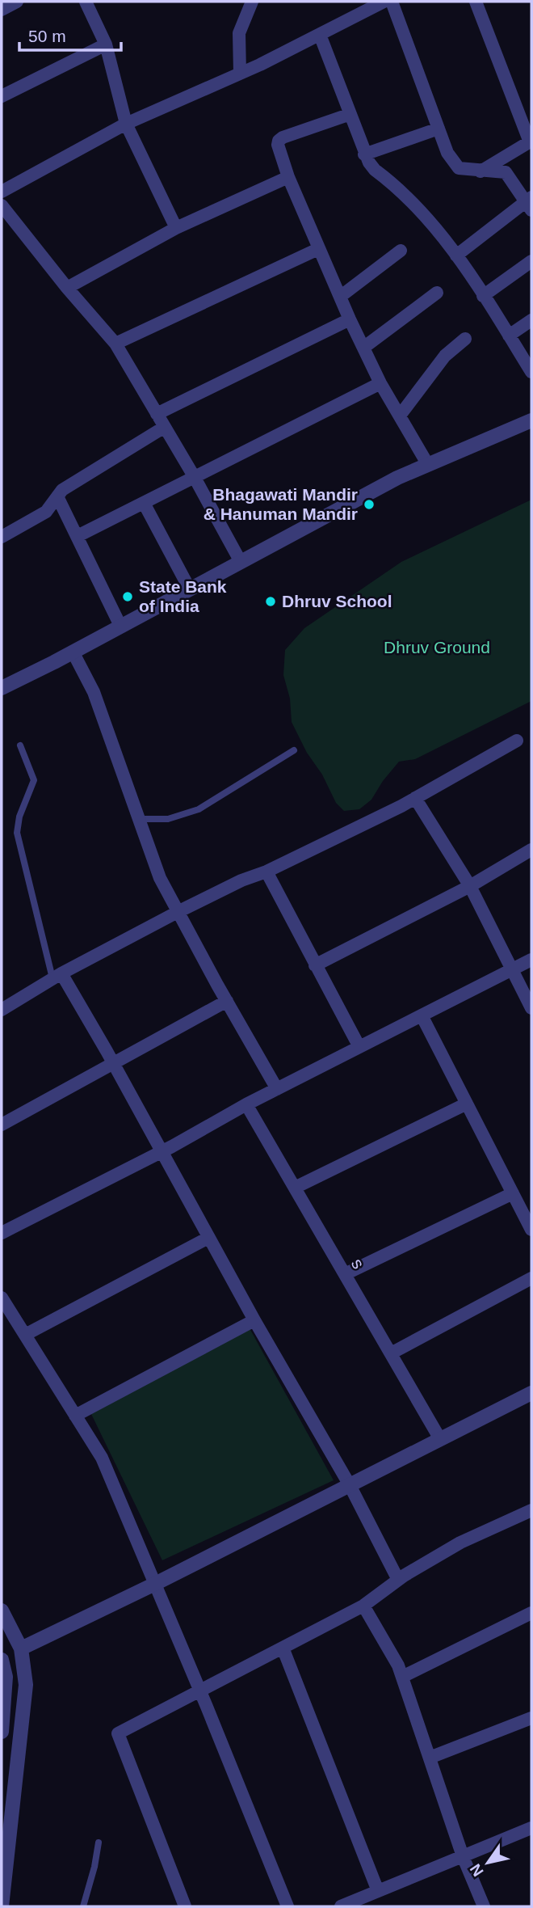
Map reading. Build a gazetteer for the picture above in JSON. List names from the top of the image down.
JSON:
{
  "streets": {
    "street": ["s"]
  },
  "parks": ["Dhruv Ground"],
  "places": ["Bhagawati Mandir & Hanuman Mandir", "State Bank of India", "Dhruv School"],
  "scale_bar": "50 m",
  "north": "bottom left"
}
